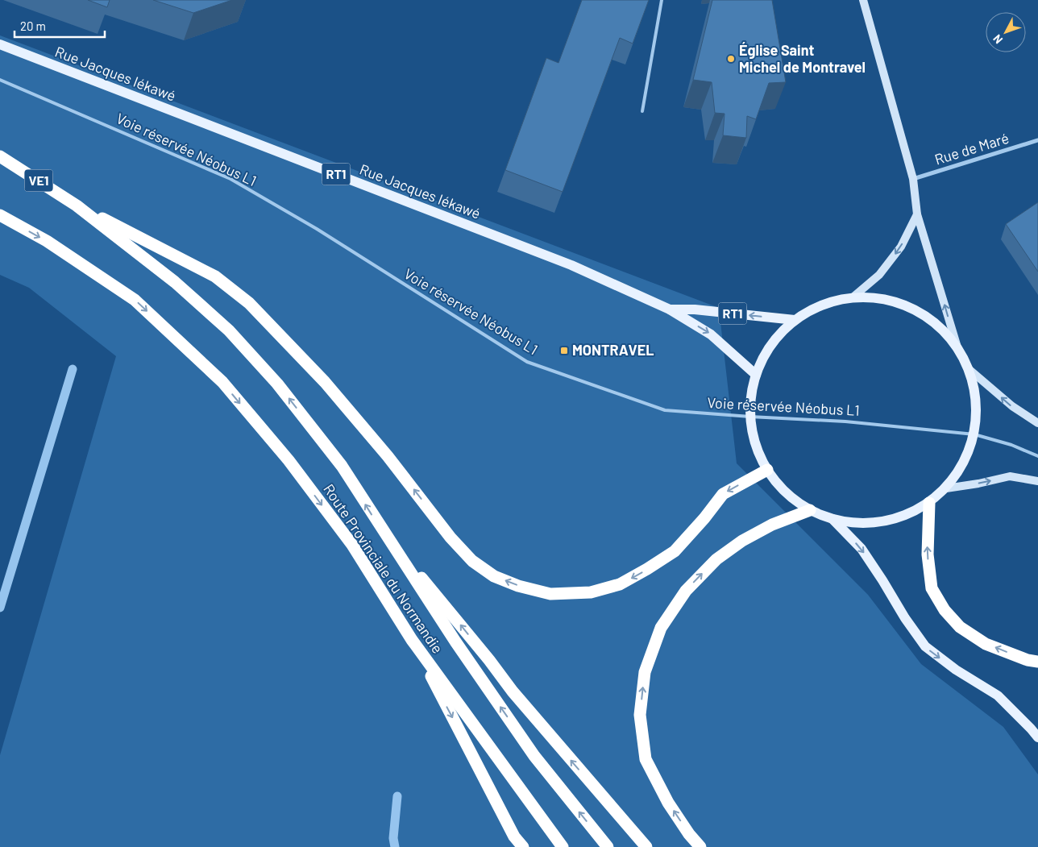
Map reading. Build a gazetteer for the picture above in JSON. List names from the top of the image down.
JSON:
{
  "streets": {
    "highway": ["VE1", "Route Provinciale du Normandie"],
    "main road": ["Rue Jacques Iékawé", "RT1"],
    "street": ["Rue de Maré"],
    "lane": ["Voie réservée Néobus L1"]
  },
  "crossings": [
    ["VE1", "Route Provinciale du Normandie"]
  ],
  "places": {
    "other": ["Église Saint Michel de Montravel"],
    "transit": ["MONTRAVEL"]
  },
  "scale_bar": "20 m",
  "north": "bottom left"
}
